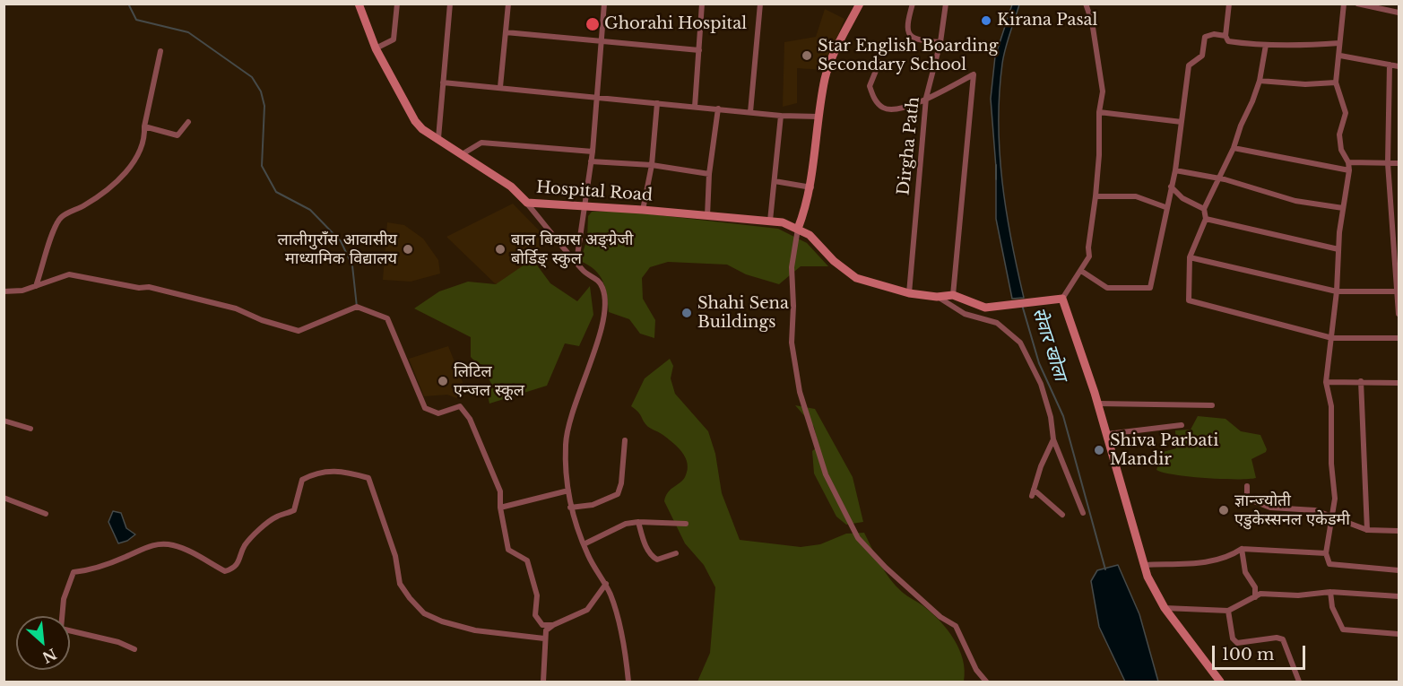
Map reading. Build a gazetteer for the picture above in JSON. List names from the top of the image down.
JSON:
{
  "streets": {
    "street": ["Dirgha Path", "Hospital Road"]
  },
  "water": ["सेवार खोला"],
  "places": [
    "Kirana Pasal",
    "Ghorahi Hospital",
    "Star English Boarding Secondary School",
    "लालीगुराँस आवासीय माध्यामिक विद्यालय",
    "बाल बिकास अङ्ग्रेजी बोर्डिङ् स्कुल",
    "Shahi Sena Buildings",
    "लिटिल एन्जल स्कूल",
    "Shiva Parbati Mandir",
    "ज्ञान्ज्योती एडुकेस्सनल एकेडमी"
  ],
  "scale_bar": "100 m",
  "north": "bottom right"
}
